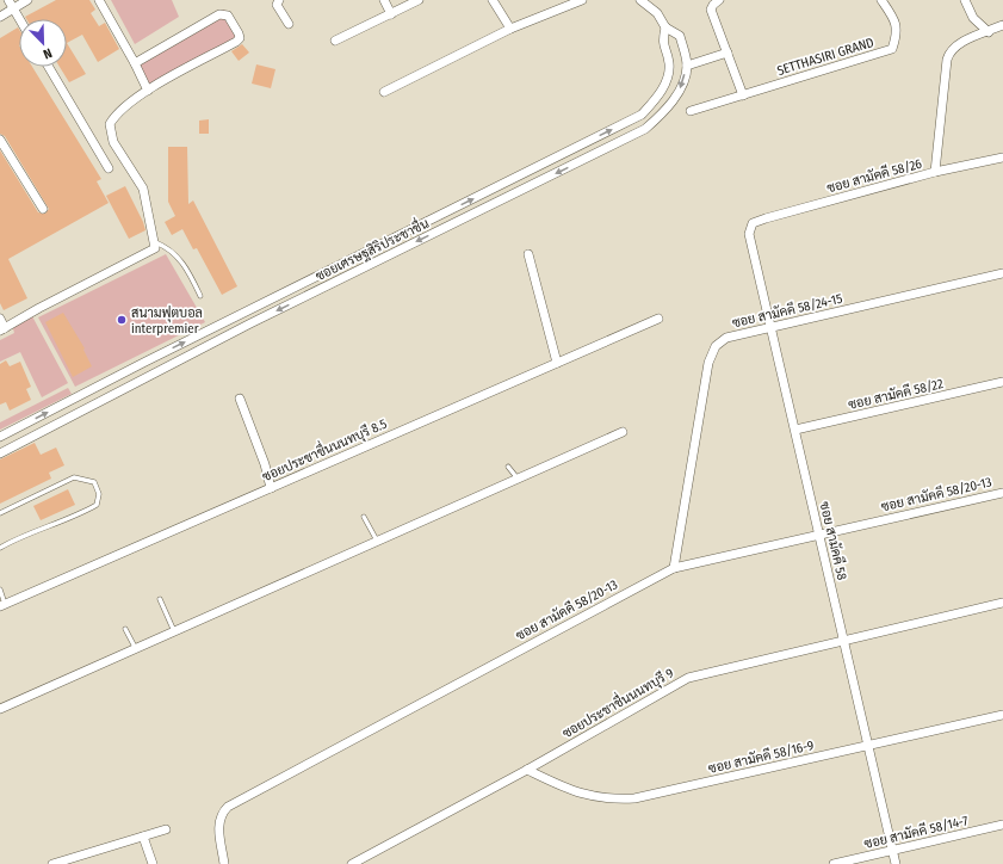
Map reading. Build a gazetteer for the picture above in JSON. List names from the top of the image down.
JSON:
{
  "streets": {
    "street": [
      "SETTHASIRI GRAND",
      "ซอย สามัคคี 58/26",
      "ซอยเศรษฐสิริประชาชื่น",
      "ซอย สามัคคี 58/24-15",
      "ซอย สามัคคี 58/22",
      "ซอยประชาชื่นนนทบุรี 8.5",
      "ซอย สามัคคี 58/20-13",
      "ซอย สามัคคี 58",
      "ซอยประชาชื่นนนทบุรี 9",
      "ซอย สามัคคี 58/16-9",
      "ซอย สามัคคี 58/14-7"
    ]
  },
  "crossings": [
    ["ซอย สามัคคี 58/26", "ซอย สามัคคี 58"],
    ["ซอย สามัคคี 58/24-15", "ซอย สามัคคี 58/20-13"],
    ["ซอย สามัคคี 58/24-15", "ซอย สามัคคี 58"],
    ["ซอย สามัคคี 58/22", "ซอย สามัคคี 58"],
    ["ซอย สามัคคี 58/20-13", "ซอย สามัคคี 58"],
    ["ซอย สามัคคี 58", "ซอยประชาชื่นนนทบุรี 9"],
    ["ซอย สามัคคี 58", "ซอย สามัคคี 58/16-9"],
    ["ซอย สามัคคี 58", "ซอย สามัคคี 58/14-7"],
    ["ซอยประชาชื่นนนทบุรี 9", "ซอย สามัคคี 58/16-9"]
  ],
  "places": ["สนามฟุตบอล interpremier"],
  "north": "bottom right"
}
